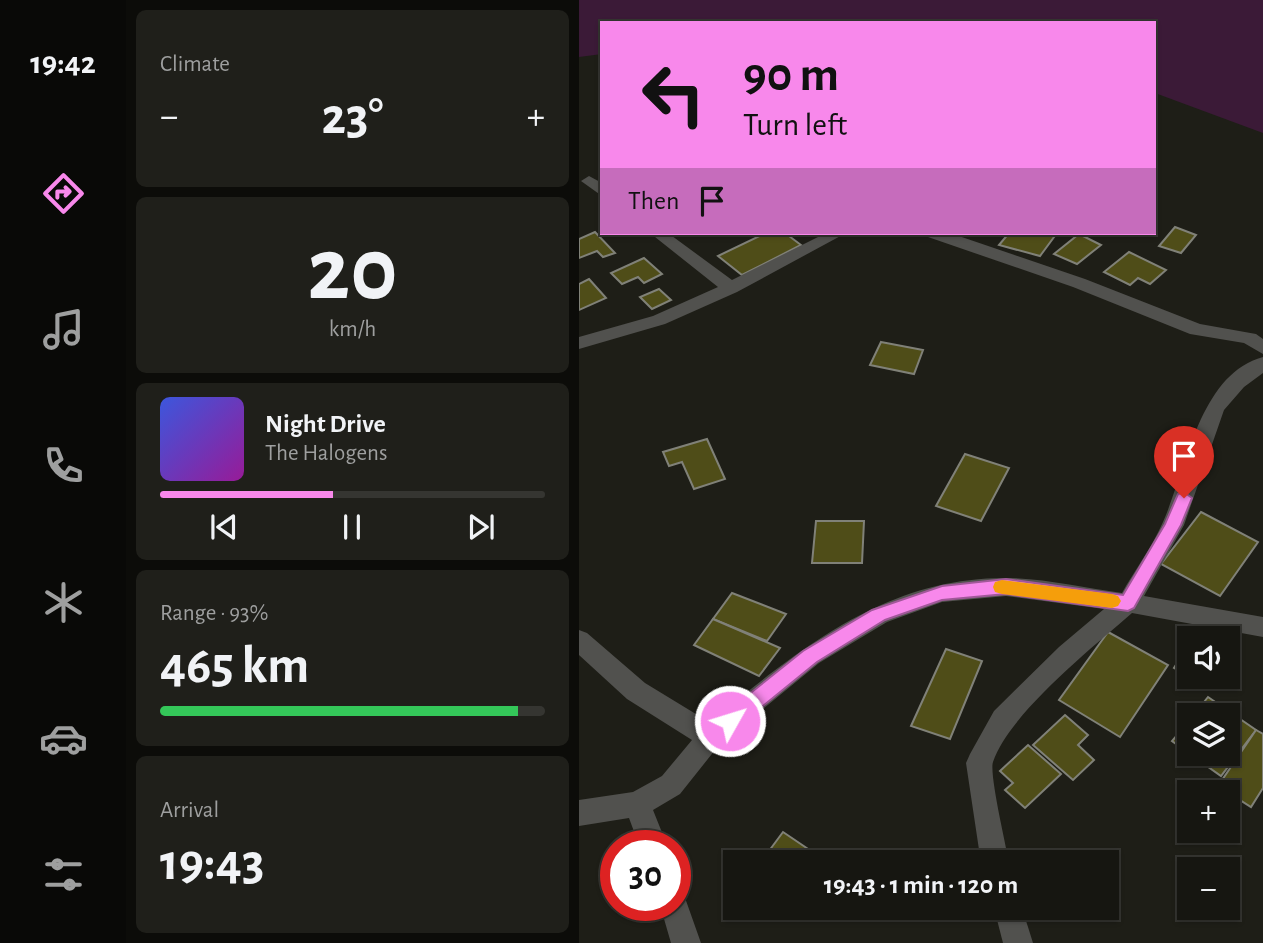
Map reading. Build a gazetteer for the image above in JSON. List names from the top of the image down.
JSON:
{
  "page": {
    "tabs": "19:42",
    "tile": [
      "Climate",
      ["20", "km/h"],
      ["Range · 93%", "465 km"],
      ["Arrival", "19:43"]
    ],
    "turn": ["90 m", "Turn left"],
    "heat": ["−", "23°", "+"],
    "then": "Then",
    "song": ["Night Drive", "The Halogens"],
    "map_buttons": ["+", "−"],
    "limit": "30",
    "trip": "19:43 · 1 min · 120 m"
  }
}
